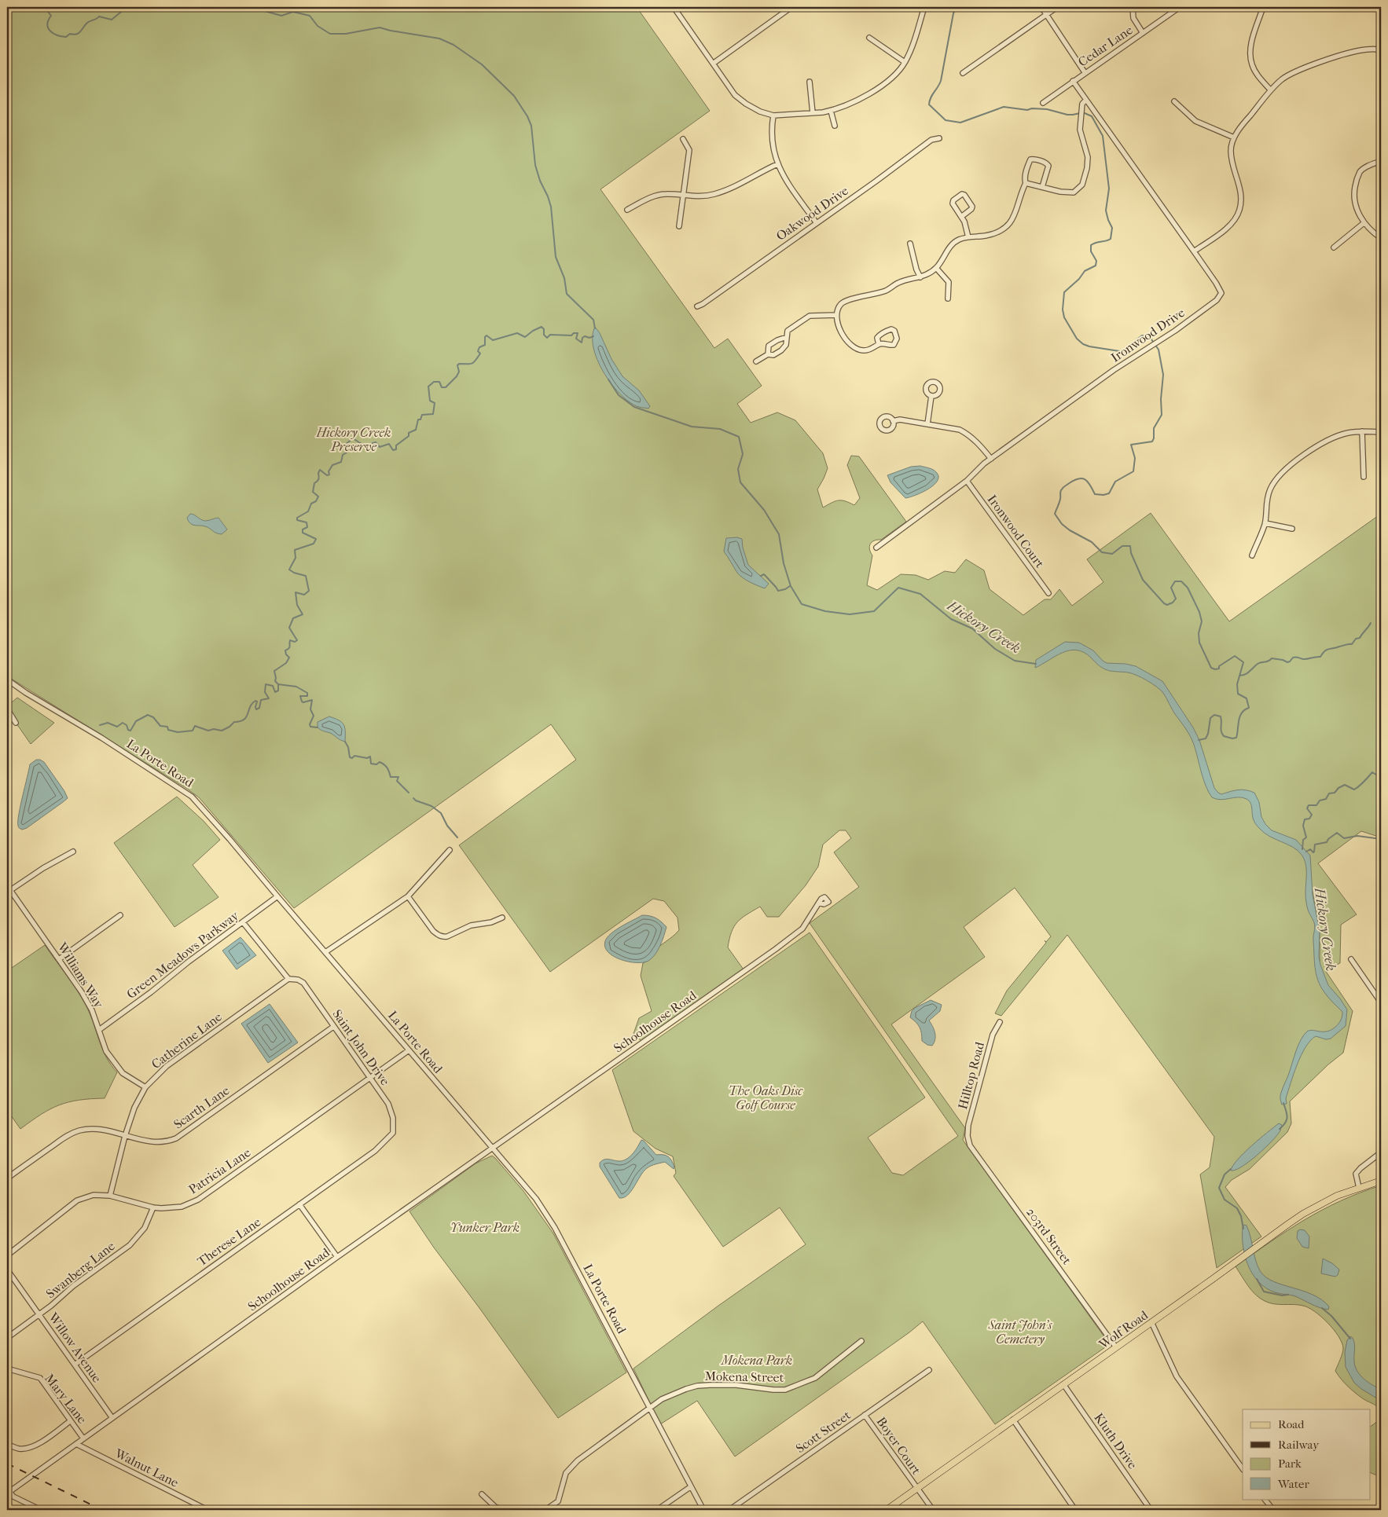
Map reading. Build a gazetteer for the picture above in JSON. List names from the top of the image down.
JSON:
{
  "streets": {
    "main road": ["Wolf Road"],
    "street": [
      "Cedar Lane",
      "Oakwood Drive",
      "Ironwood Drive",
      "Ironwood Court",
      "La Porte Road",
      "Green Meadows Parkway",
      "Williams Way",
      "Schoolhouse Road",
      "Catherine Lane",
      "Saint John Drive",
      "Hilltop Road",
      "Scarth Lane",
      "Patricia Lane",
      "203rd Street",
      "Therese Lane",
      "Swanberg Lane",
      "Willow Avenue",
      "Mokena Street",
      "Mary Lane",
      "Scott Street",
      "Kluth Drive",
      "Boyer Court",
      "Walnut Lane"
    ]
  },
  "crossings": [
    ["Cedar Lane", "Ironwood Drive"],
    ["Ironwood Drive", "Ironwood Court"],
    ["La Porte Road", "Green Meadows Parkway"],
    ["La Porte Road", "Schoolhouse Road"],
    ["La Porte Road", "Patricia Lane"],
    ["La Porte Road", "Mokena Street"],
    ["Green Meadows Parkway", "Williams Way"],
    ["Williams Way", "Catherine Lane"],
    ["Schoolhouse Road", "Willow Avenue"],
    ["Schoolhouse Road", "Mary Lane"],
    ["Schoolhouse Road", "Walnut Lane"],
    ["Catherine Lane", "Saint John Drive"],
    ["Catherine Lane", "Scarth Lane"],
    ["Catherine Lane", "Patricia Lane"],
    ["Saint John Drive", "Scarth Lane"],
    ["Saint John Drive", "Patricia Lane"],
    ["Saint John Drive", "Therese Lane"],
    ["Hilltop Road", "203rd Street"],
    ["Patricia Lane", "Swanberg Lane"],
    ["203rd Street", "Wolf Road"],
    ["Therese Lane", "Willow Avenue"],
    ["Swanberg Lane", "Willow Avenue"],
    ["Wolf Road", "Kluth Drive"],
    ["Wolf Road", "Boyer Court"],
    ["Scott Street", "Boyer Court"]
  ],
  "water": ["Hickory Creek"],
  "parks": [
    "Hickory Creek Preserve",
    "The Oaks Disc Golf Course",
    "Yunker Park",
    "Saint John's Cemetery",
    "Mokena Park"
  ],
  "legend": [
    "Road",
    "Railway",
    "Park",
    "Water"
  ]
}
